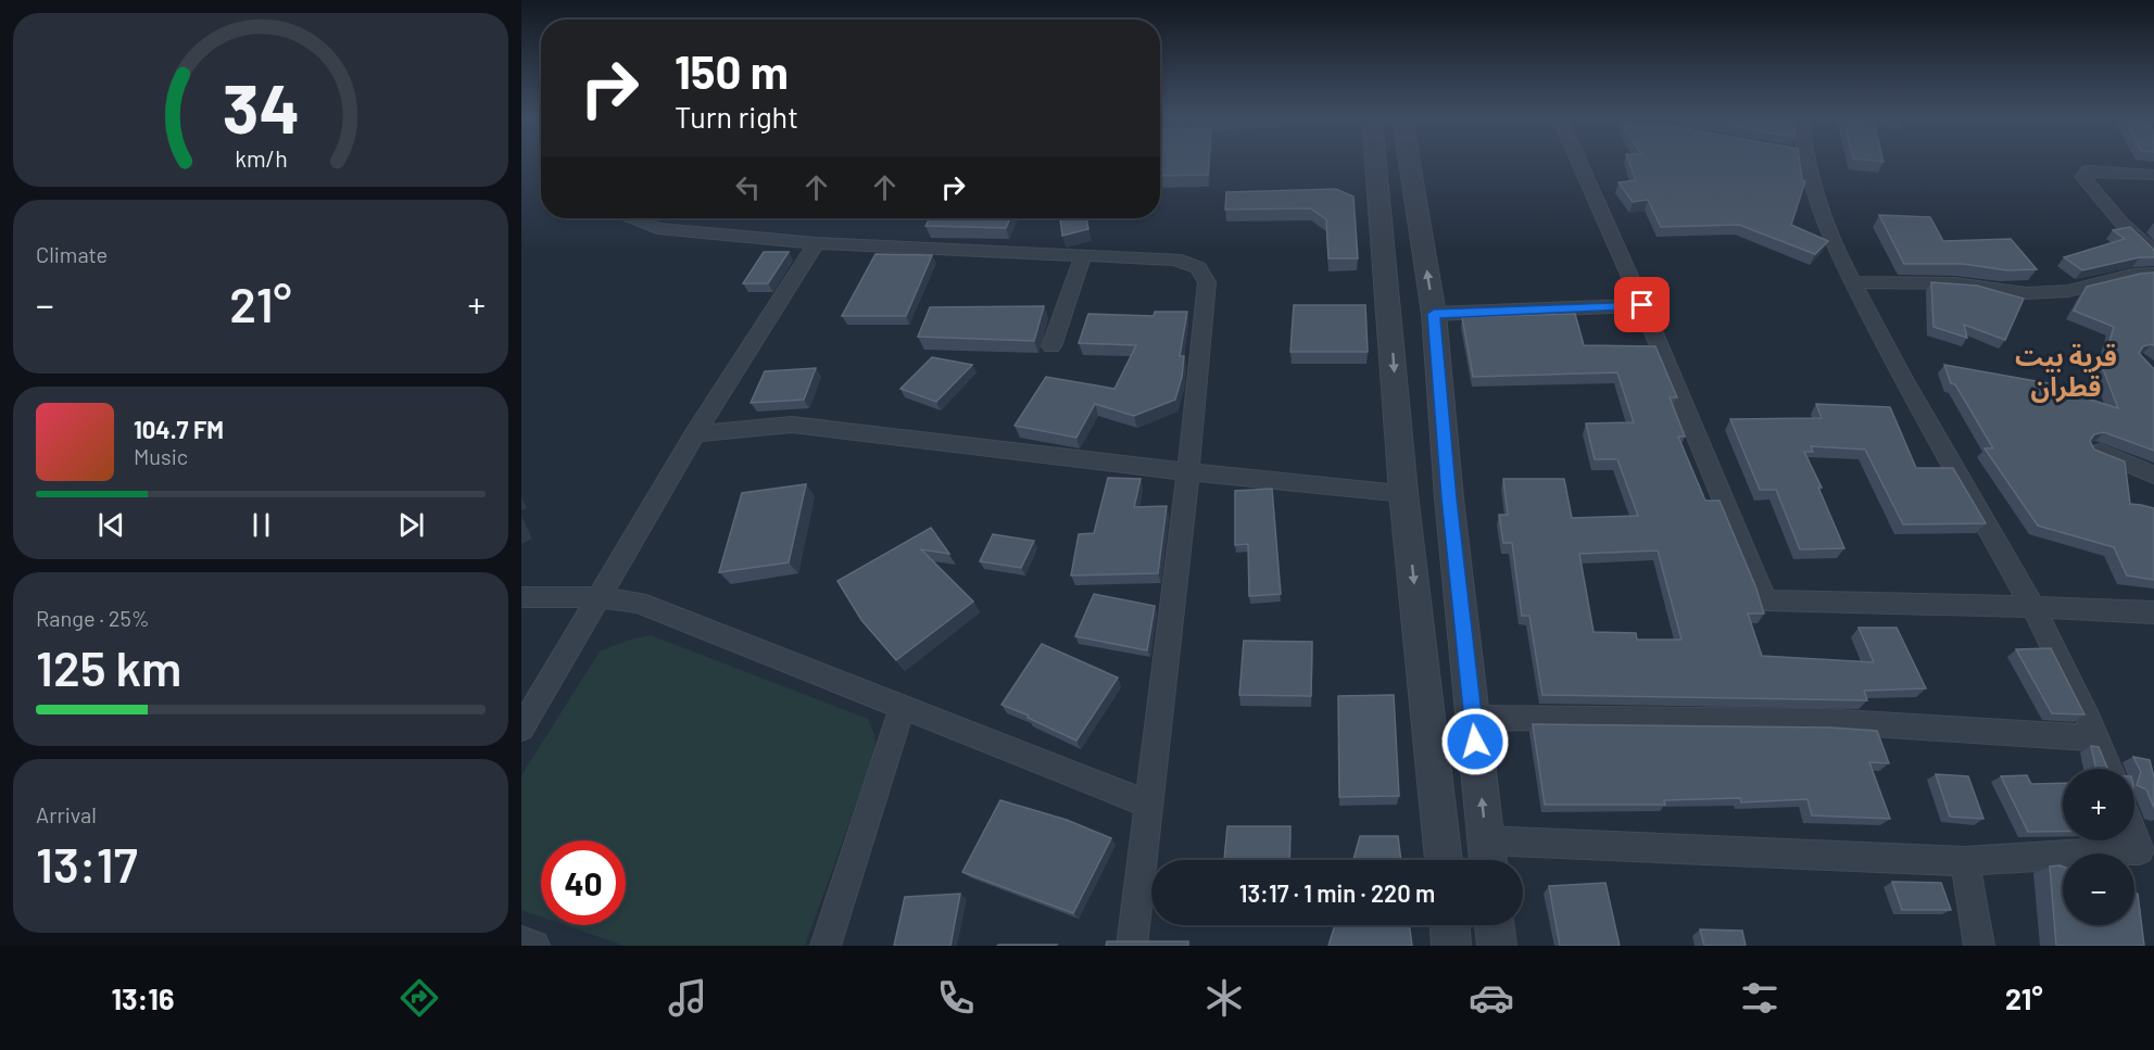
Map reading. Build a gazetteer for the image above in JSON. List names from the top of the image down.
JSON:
{
  "districts": ["قرية بيت قطران"],
  "page": {
    "turn": ["150 m", "Turn right"],
    "tile": [
      "Climate",
      ["Range · 25%", "125 km"],
      ["Arrival", "13:17"]
    ],
    "heat": ["−", "21°", "+"],
    "song": ["104.7 FM", "Music"],
    "map_buttons": ["+", "−"],
    "limit": "40",
    "trip": "13:17 · 1 min · 220 m",
    "tabs": ["13:16", "21°"],
    "gauge": ["34", "km/h"]
  }
}
